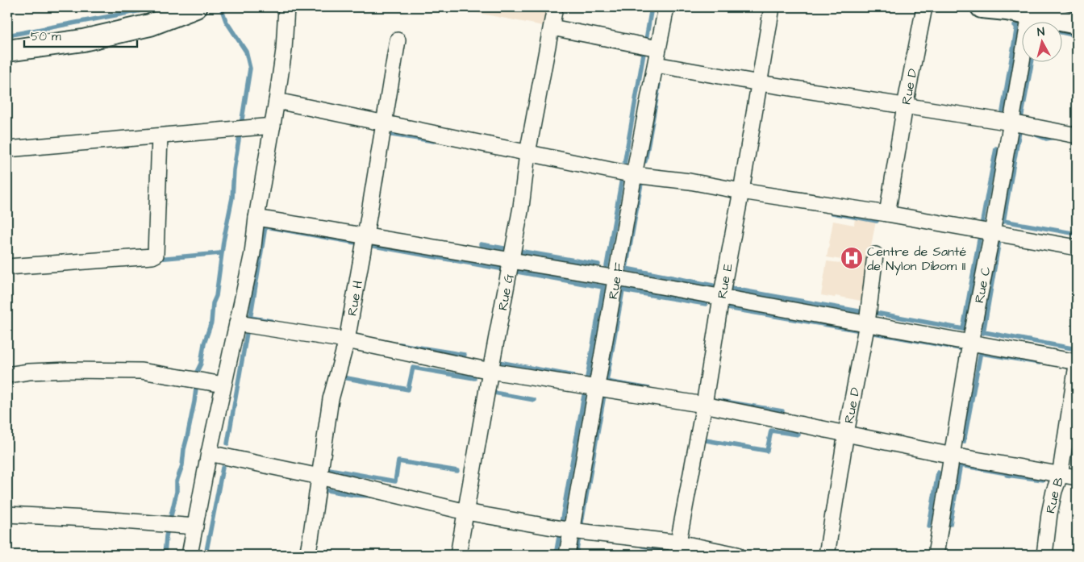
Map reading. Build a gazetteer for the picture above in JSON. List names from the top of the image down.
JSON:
{
  "streets": {
    "street": [
      "Rue D",
      "Rue F",
      "Rue E",
      "Rue C",
      "Rue G",
      "Rue H",
      "Rue B"
    ]
  },
  "places": {
    "hospital": ["Centre de Santé de Nylon Dibom II"]
  },
  "scale_bar": "50 m",
  "north": "top"
}
